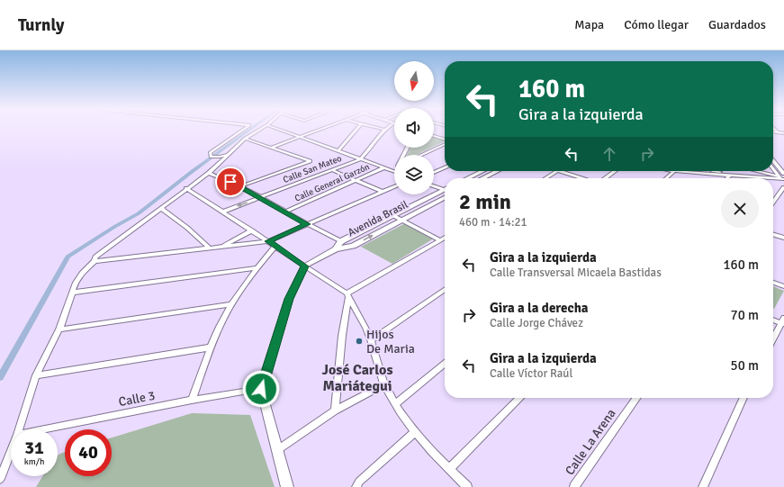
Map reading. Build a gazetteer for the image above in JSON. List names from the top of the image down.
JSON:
{
  "streets": {
    "street": [
      "Calle San Mateo",
      "Calle General Garzón",
      "Avenida Brasil",
      "Calle 3",
      "Calle La Arena"
    ]
  },
  "districts": ["José Carlos Mariátegui"],
  "places": ["Hijos De Maria"],
  "north": "bottom",
  "page": {
    "header": "Turnly",
    "nav": ["Mapa", "Cómo llegar", "Guardados"],
    "turn": ["160 m", "Gira a la izquierda"],
    "heading": ["2 min", "460 m · 14:21"],
    "list": [
      {
        "name": "Gira a la izquierda",
        "note": "Calle Transversal Micaela Bastidas",
        "value": "160 m"
      },
      {
        "name": "Gira a la derecha",
        "note": "Calle Jorge Chávez",
        "value": "70 m"
      },
      {
        "name": "Gira a la izquierda",
        "note": "Calle Víctor Raúl",
        "value": "50 m"
      }
    ],
    "speed": "31 km/h",
    "limit": "40"
  }
}
